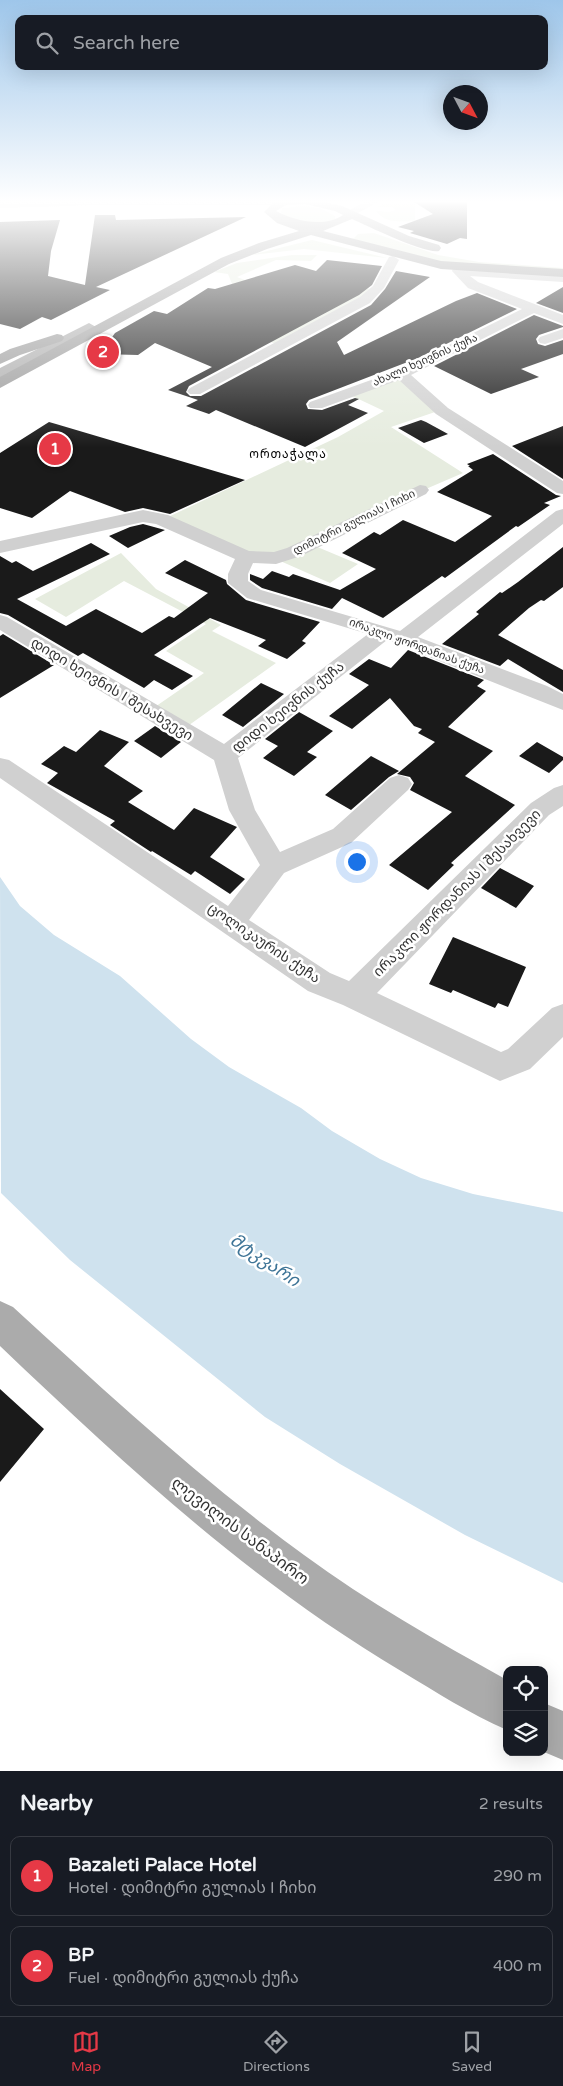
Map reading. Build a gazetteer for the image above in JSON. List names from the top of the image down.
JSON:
{
  "streets": {
    "main road": ["ლევილის სანაპირო"],
    "street": [
      "ახალი ხეივნის ქუჩა",
      "დიმიტრი გულიას I ჩიხი",
      "ირაკლი ჟორდანიას ქუჩა",
      "დიდი ხეივნის I შესახვევი",
      "დიდი ხეივნის ქუჩა",
      "ირაკლი ჟორდანიას I შესახვევი",
      "ცოლიკაურის ქუჩა"
    ]
  },
  "crossings": [
    ["დიმიტრი გულიას I ჩიხი", "ირაკლი ჟორდანიას ქუჩა"],
    ["ირაკლი ჟორდანიას ქუჩა", "დიდი ხეივნის ქუჩა"],
    ["დიდი ხეივნის I შესახვევი", "დიდი ხეივნის ქუჩა"],
    ["ირაკლი ჟორდანიას I შესახვევი", "ცოლიკაურის ქუჩა"]
  ],
  "districts": ["ორთაჭალა"],
  "water": ["მტკვარი"],
  "north": "bottom right",
  "page": {
    "search": "Search here",
    "pins": ["2", "1"],
    "heading": ["Nearby", "2 results"],
    "list": [
      {
        "mark": "1",
        "name": "Bazaleti Palace Hotel",
        "note": "Hotel · დიმიტრი გულიას I ჩიხი",
        "value": "290 m"
      },
      {
        "mark": "2",
        "name": "BP",
        "note": "Fuel · დიმიტრი გულიას ქუჩა",
        "value": "400 m"
      }
    ],
    "nav": ["Map", "Directions", "Saved"]
  }
}
